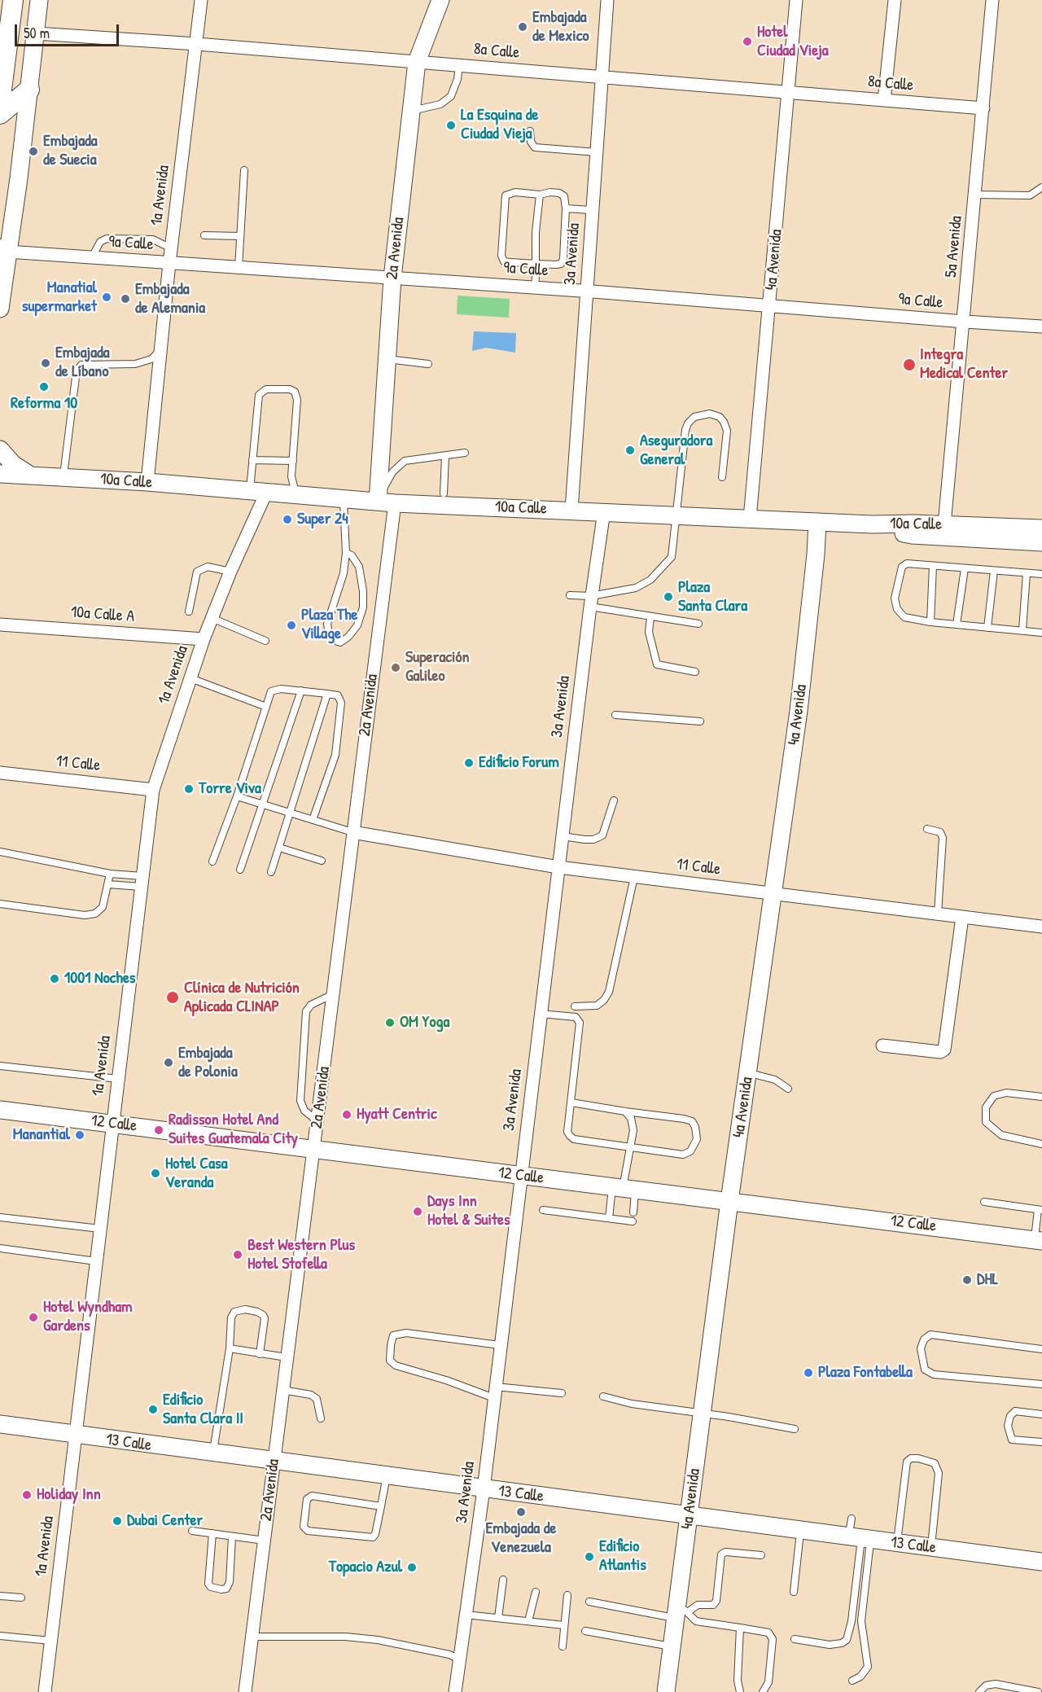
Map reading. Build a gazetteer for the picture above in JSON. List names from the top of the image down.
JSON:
{
  "streets": {
    "street": [
      "8a Calle",
      "1a Avenida",
      "9a Calle",
      "5a Avenida",
      "2a Avenida",
      "3a Avenida",
      "4a Avenida",
      "10a Calle",
      "10a Calle A",
      "11 Calle",
      "12 Calle",
      "13 Calle"
    ]
  },
  "crossings": [
    ["8a Calle", "1a Avenida"],
    ["8a Calle", "5a Avenida"],
    ["8a Calle", "2a Avenida"],
    ["8a Calle", "3a Avenida"],
    ["8a Calle", "4a Avenida"],
    ["1a Avenida", "9a Calle"],
    ["1a Avenida", "10a Calle"],
    ["1a Avenida", "10a Calle A"],
    ["1a Avenida", "11 Calle"],
    ["1a Avenida", "12 Calle"],
    ["1a Avenida", "13 Calle"],
    ["9a Calle", "5a Avenida"],
    ["9a Calle", "2a Avenida"],
    ["9a Calle", "3a Avenida"],
    ["9a Calle", "4a Avenida"],
    ["5a Avenida", "10a Calle"],
    ["2a Avenida", "10a Calle"],
    ["2a Avenida", "11 Calle"],
    ["2a Avenida", "12 Calle"],
    ["2a Avenida", "13 Calle"],
    ["3a Avenida", "10a Calle"],
    ["3a Avenida", "11 Calle"],
    ["3a Avenida", "12 Calle"],
    ["3a Avenida", "13 Calle"],
    ["4a Avenida", "10a Calle"],
    ["4a Avenida", "11 Calle"],
    ["4a Avenida", "12 Calle"],
    ["4a Avenida", "13 Calle"]
  ],
  "places": [
    "Embajada de Mexico",
    "Hotel Ciudad Vieja",
    "La Esquina de Ciudad Vieja",
    "Embajada de Suecia",
    "Manatial supermarket",
    "Embajada de Alemania",
    "Embajada de Líbano",
    "Integra Medical Center",
    "Reforma 10",
    "Aseguradora General",
    "Super 24",
    "Plaza Santa Clara",
    "Plaza The Village",
    "Superación Galileo",
    "Edificio Forum",
    "Torre Viva",
    "1001 Noches",
    "Clínica de Nutrición Aplicada CLINAP",
    "OM Yoga",
    "Embajada de Polonia",
    "Hyatt Centric",
    "Radisson Hotel And Suites Guatemala City",
    "Manantial",
    "Hotel Casa Veranda",
    "Days Inn Hotel & Suites",
    "Best Western Plus Hotel Stofella",
    "DHL",
    "Hotel Wyndham Gardens",
    "Plaza Fontabella",
    "Edificio Santa Clara II",
    "Holiday Inn",
    "Embajada de Venezuela",
    "Dubai Center",
    "Edificio Atlantis",
    "Topacio Azul"
  ],
  "scale_bar": "50 m"
}
